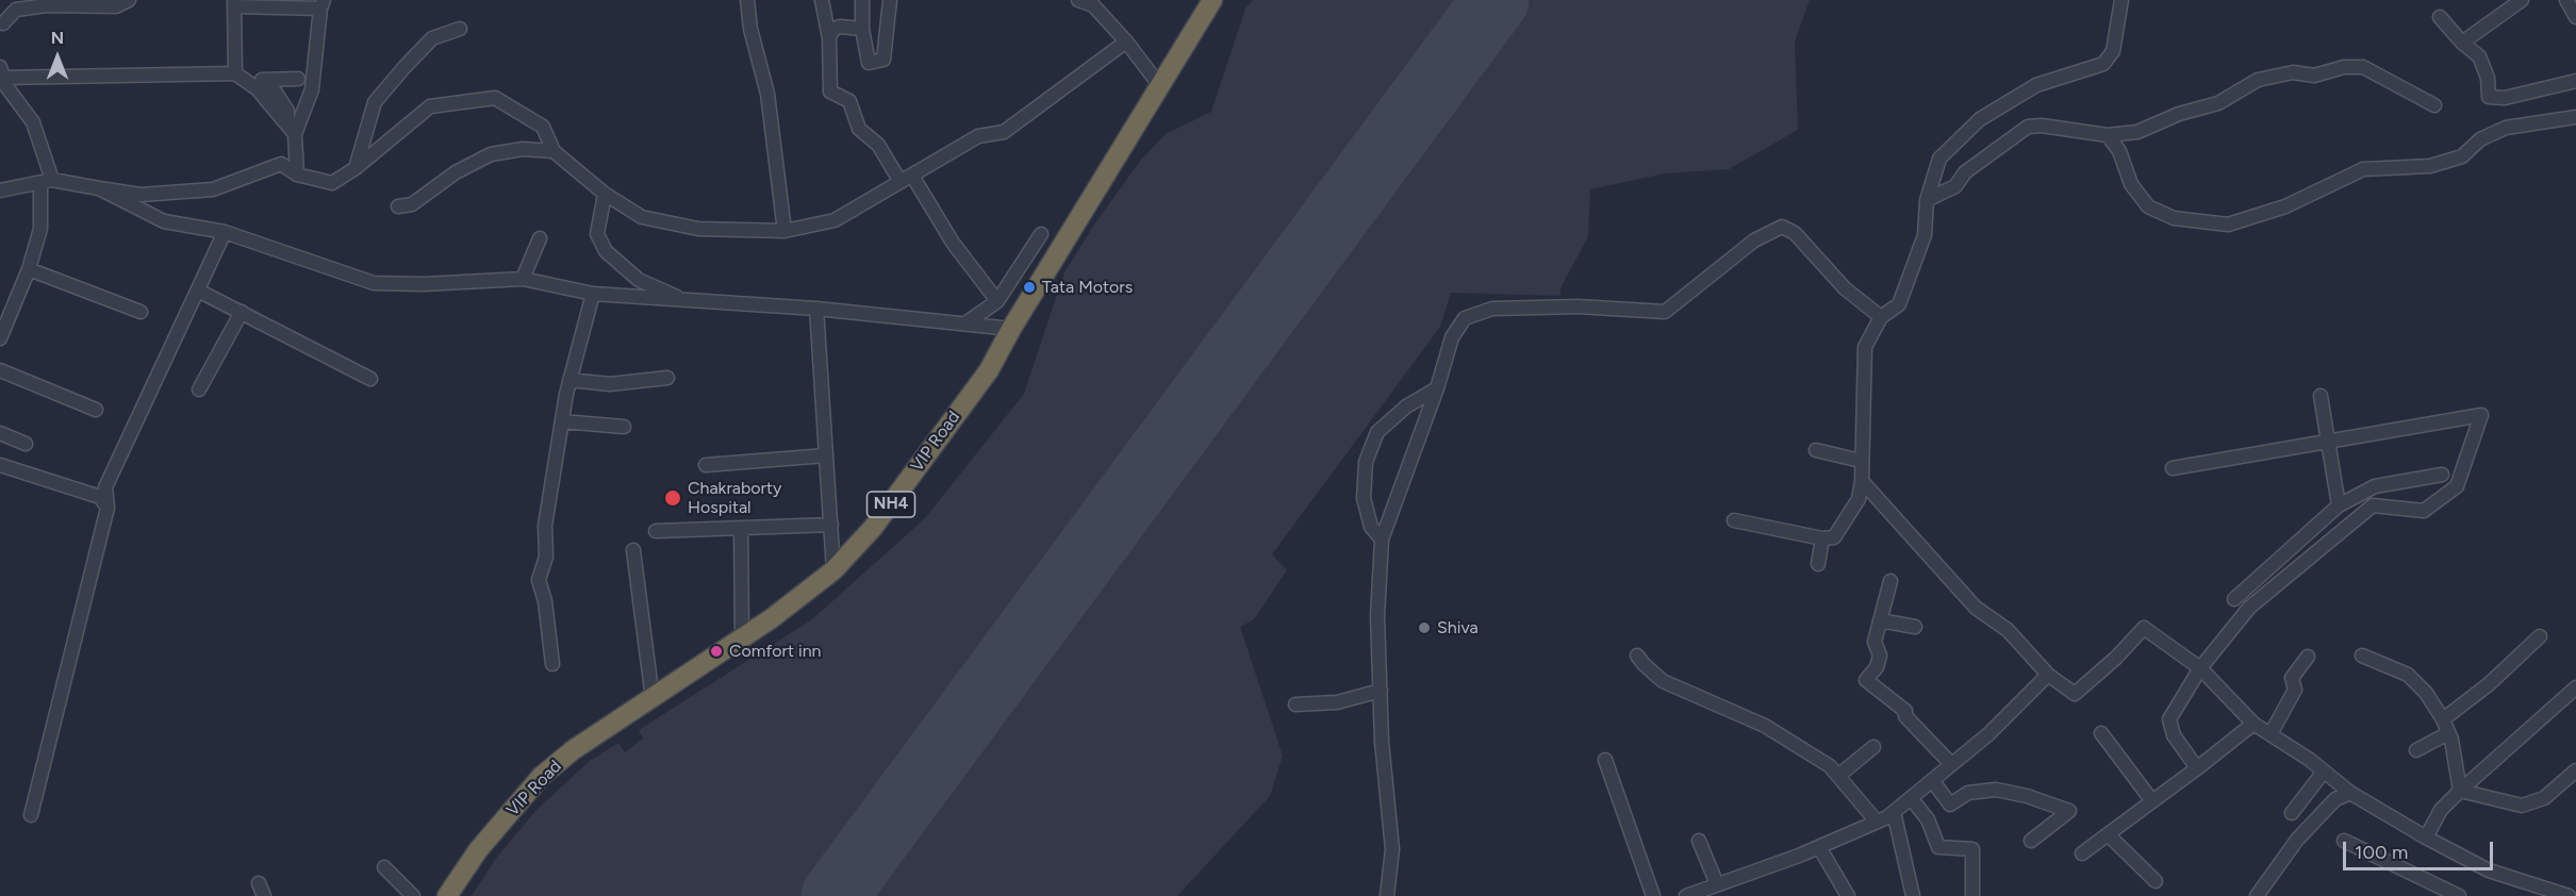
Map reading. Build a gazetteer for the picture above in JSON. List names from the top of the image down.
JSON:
{
  "streets": {
    "highway": ["VIP Road", "NH4"]
  },
  "places": [
    "Tata Motors",
    "Chakraborty Hospital",
    "Shiva",
    "Comfort inn"
  ],
  "scale_bar": "100 m",
  "north": "top"
}
